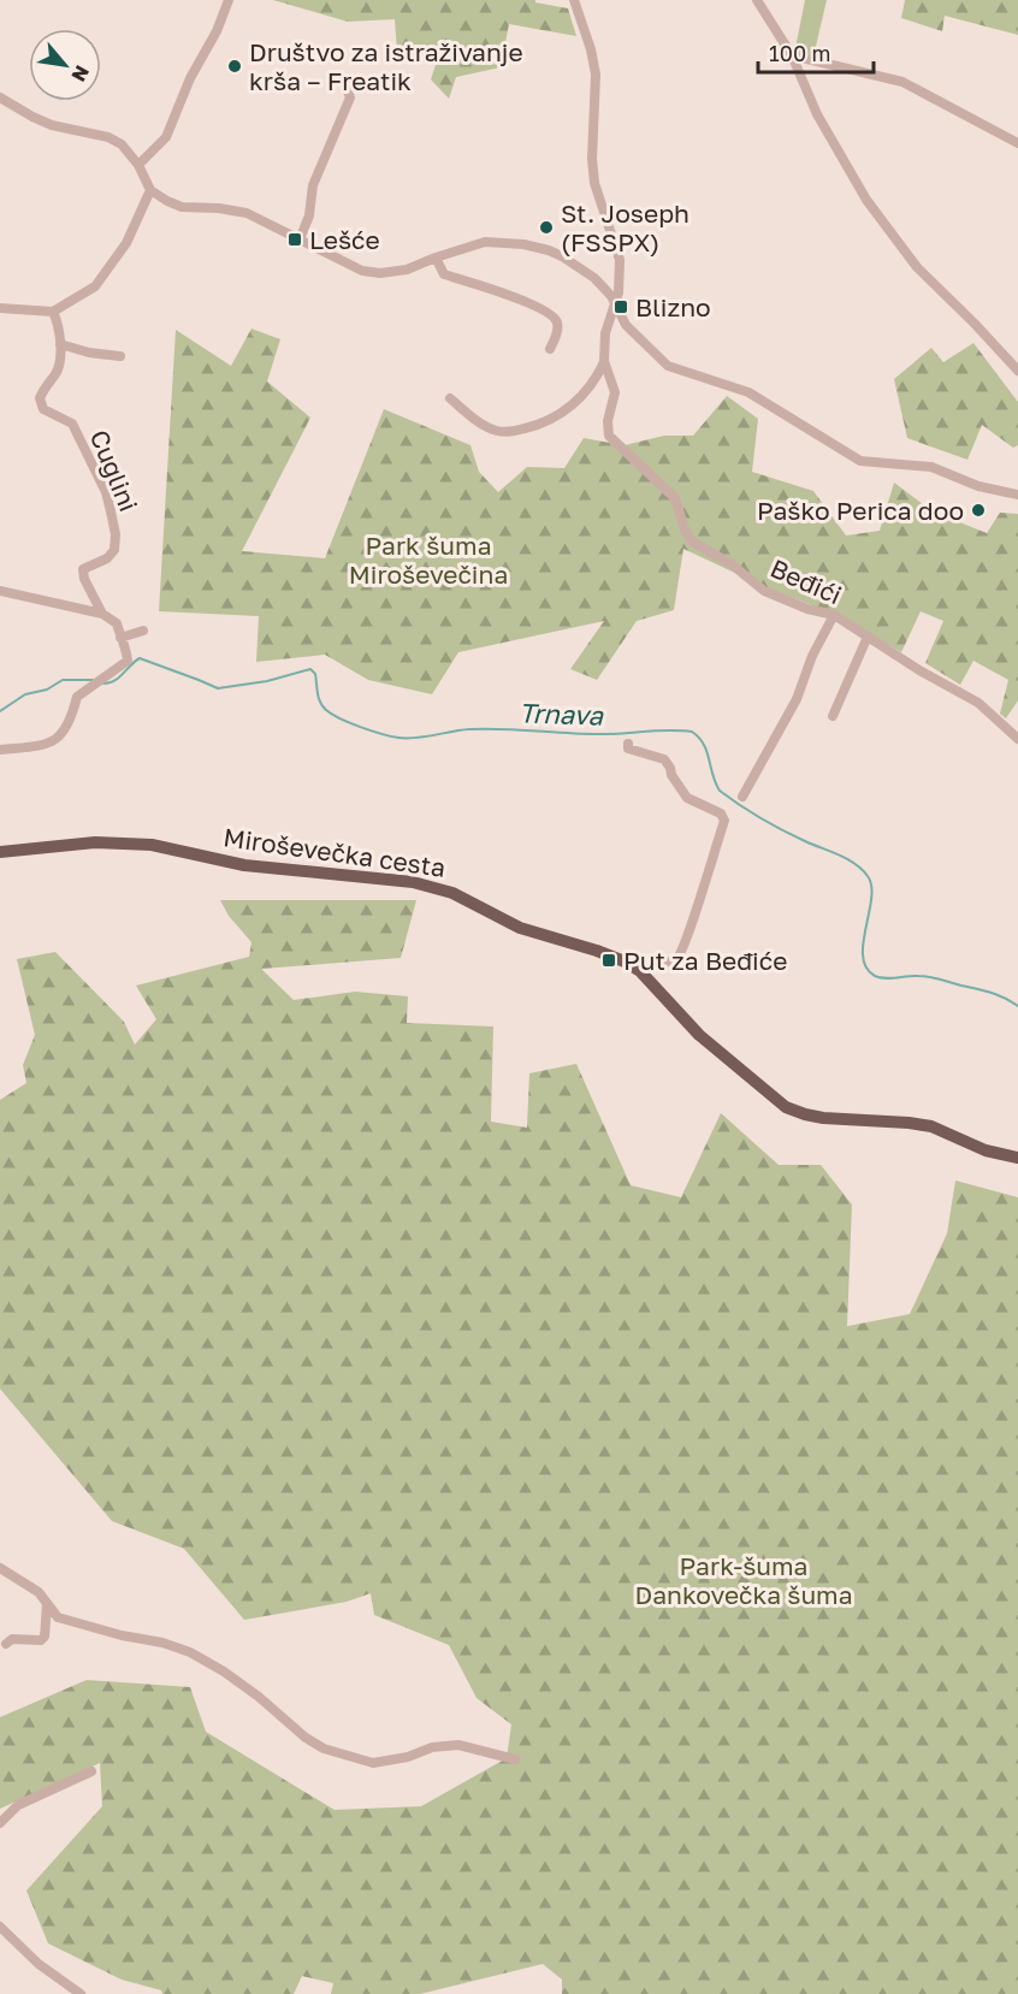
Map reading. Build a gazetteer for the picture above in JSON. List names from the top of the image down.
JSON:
{
  "streets": {
    "main road": ["Miroševečka cesta"],
    "street": ["Cuglini", "Beđići"]
  },
  "water": ["Trnava"],
  "parks": ["Park šuma Miroševečina", "Park-šuma Dankovečka šuma"],
  "places": {
    "other": ["Društvo za istraživanje krša – Freatik", "St. Joseph (FSSPX)", "Paško Perica doo"],
    "transit": ["Lešće", "Blizno", "Put za Beđiće"]
  },
  "scale_bar": "100 m",
  "north": "bottom right"
}
